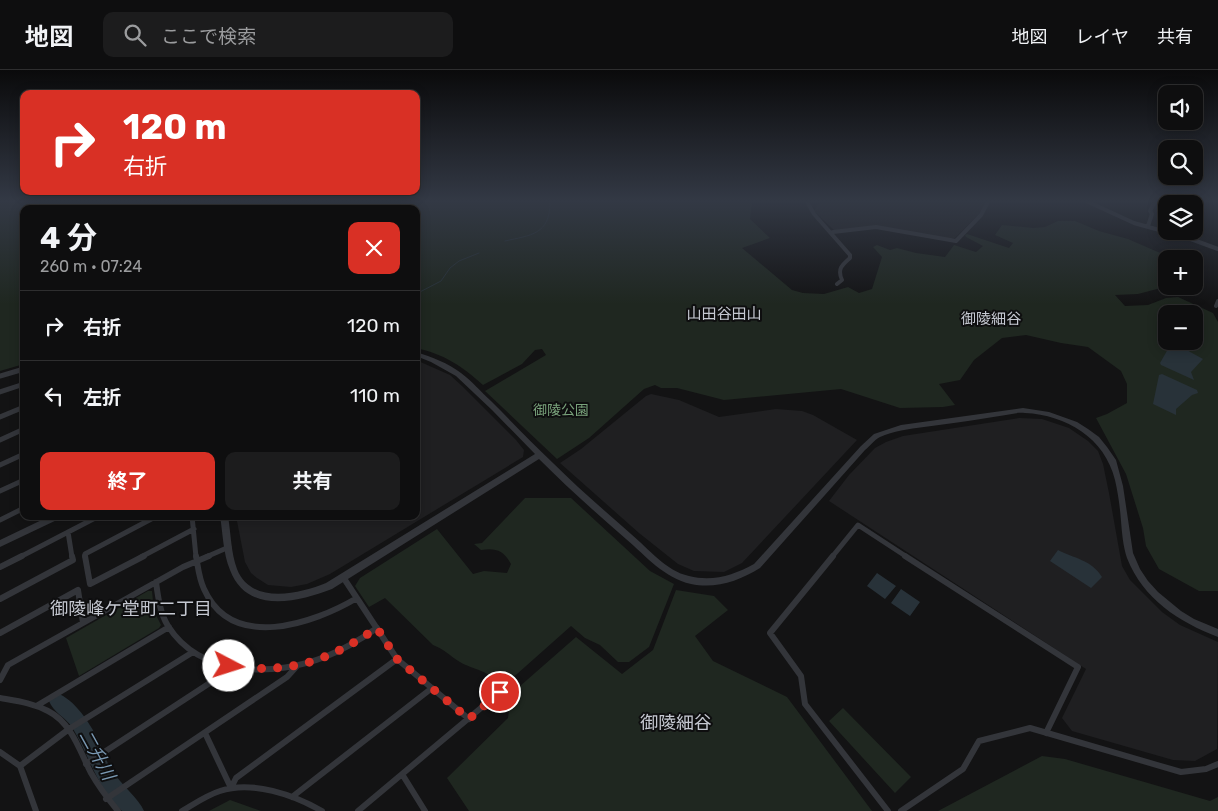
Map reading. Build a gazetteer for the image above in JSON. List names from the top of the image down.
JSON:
{
  "districts": [
    "山田谷田山",
    "御陵細谷",
    "御陵峰ケ堂町二丁目",
    "御陵細谷"
  ],
  "water": ["二升川"],
  "parks": ["御陵公園"],
  "page": {
    "header": "地図",
    "search": "ここで検索",
    "nav": ["地図", "レイヤ", "共有"],
    "map_buttons": ["+", "−"],
    "turn": ["120 m", "右折"],
    "heading": ["4 分", "260 m · 07:24"],
    "list": [
      {
        "name": "右折",
        "value": "120 m"
      },
      {
        "name": "左折",
        "value": "110 m"
      }
    ],
    "buttons": ["終了", "共有"]
  }
}
